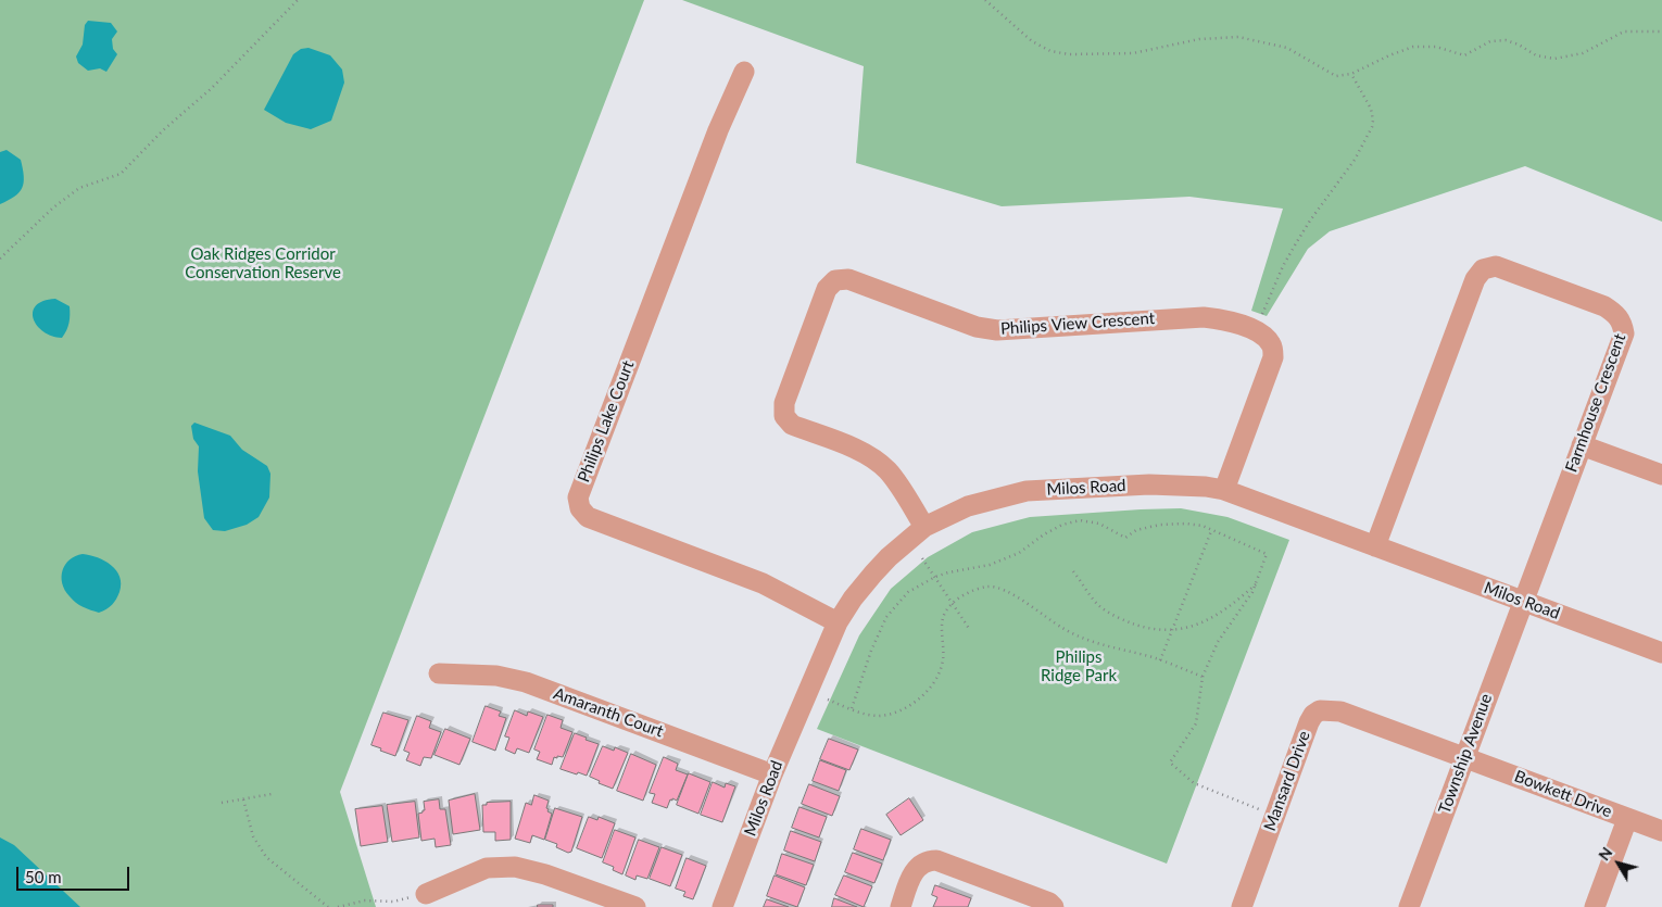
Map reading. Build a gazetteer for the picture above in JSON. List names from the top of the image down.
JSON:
{
  "streets": {
    "street": [
      "Philips View Crescent",
      "Farmhouse Crescent",
      "Philips Lake Court",
      "Milos Road",
      "Amaranth Court",
      "Township Avenue",
      "Mansard Drive",
      "Bowkett Drive"
    ]
  },
  "crossings": [
    ["Philips View Crescent", "Milos Road"],
    ["Farmhouse Crescent", "Milos Road"],
    ["Farmhouse Crescent", "Township Avenue"],
    ["Philips Lake Court", "Milos Road"],
    ["Milos Road", "Amaranth Court"],
    ["Milos Road", "Township Avenue"],
    ["Township Avenue", "Mansard Drive"],
    ["Township Avenue", "Bowkett Drive"],
    ["Mansard Drive", "Bowkett Drive"]
  ],
  "parks": ["Oak Ridges Corridor Conservation Reserve", "Philips Ridge Park"],
  "scale_bar": "50 m",
  "north": "top left"
}
